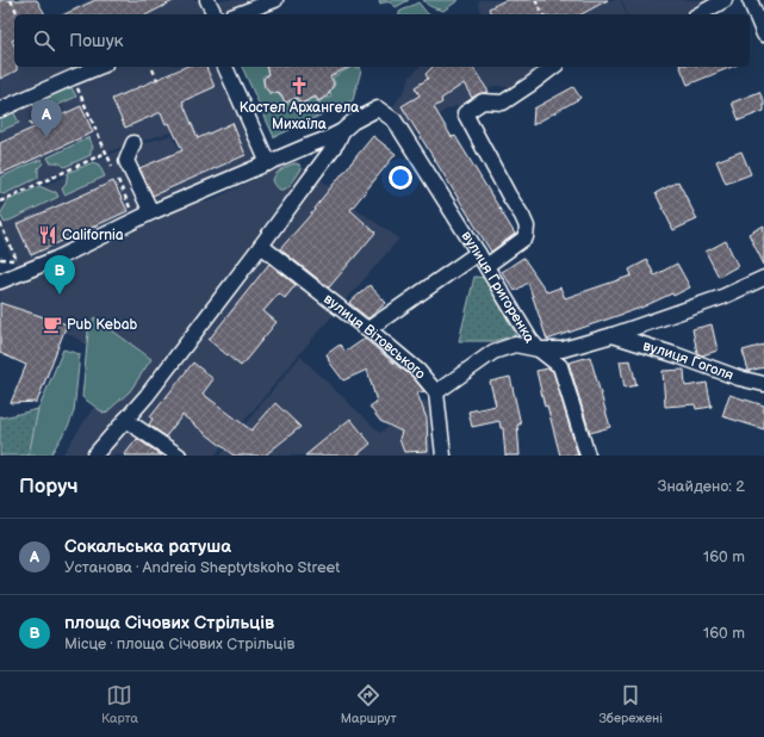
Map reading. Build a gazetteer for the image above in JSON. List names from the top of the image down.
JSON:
{
  "streets": {
    "street": ["вулиця Григоренка", "вулиця Вітовського", "вулиця Гоголя"]
  },
  "places": {
    "church": ["Костел Архангела Михаїла"],
    "restaurant": ["California"],
    "cafe": ["Pub Kebab"]
  },
  "page": {
    "search": "Пошук",
    "pins": ["A", "B"],
    "heading": ["Поруч", "Знайдено: 2"],
    "list": [
      {
        "mark": "A",
        "name": "Сокальська ратуша",
        "note": "Установа · Andreia Sheptytskoho Street",
        "value": "160 m"
      },
      {
        "mark": "B",
        "name": "площа Січових Стрільців",
        "note": "Місце · площа Січових Стрільців",
        "value": "160 m"
      }
    ],
    "nav": ["Карта", "Маршрут", "Збережені"]
  }
}
